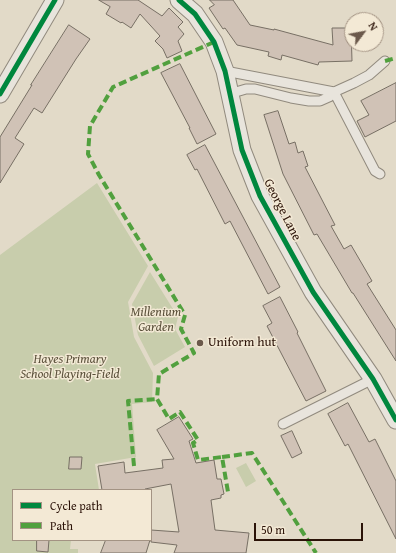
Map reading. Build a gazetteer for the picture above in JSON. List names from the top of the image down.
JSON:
{
  "streets": {
    "street": ["George Lane"]
  },
  "parks": ["Millenium Garden", "Hayes Primary School Playing-Field"],
  "places": ["Uniform hut"],
  "legend": ["Cycle path", "Path"],
  "scale_bar": "50 m",
  "north": "top right"
}
